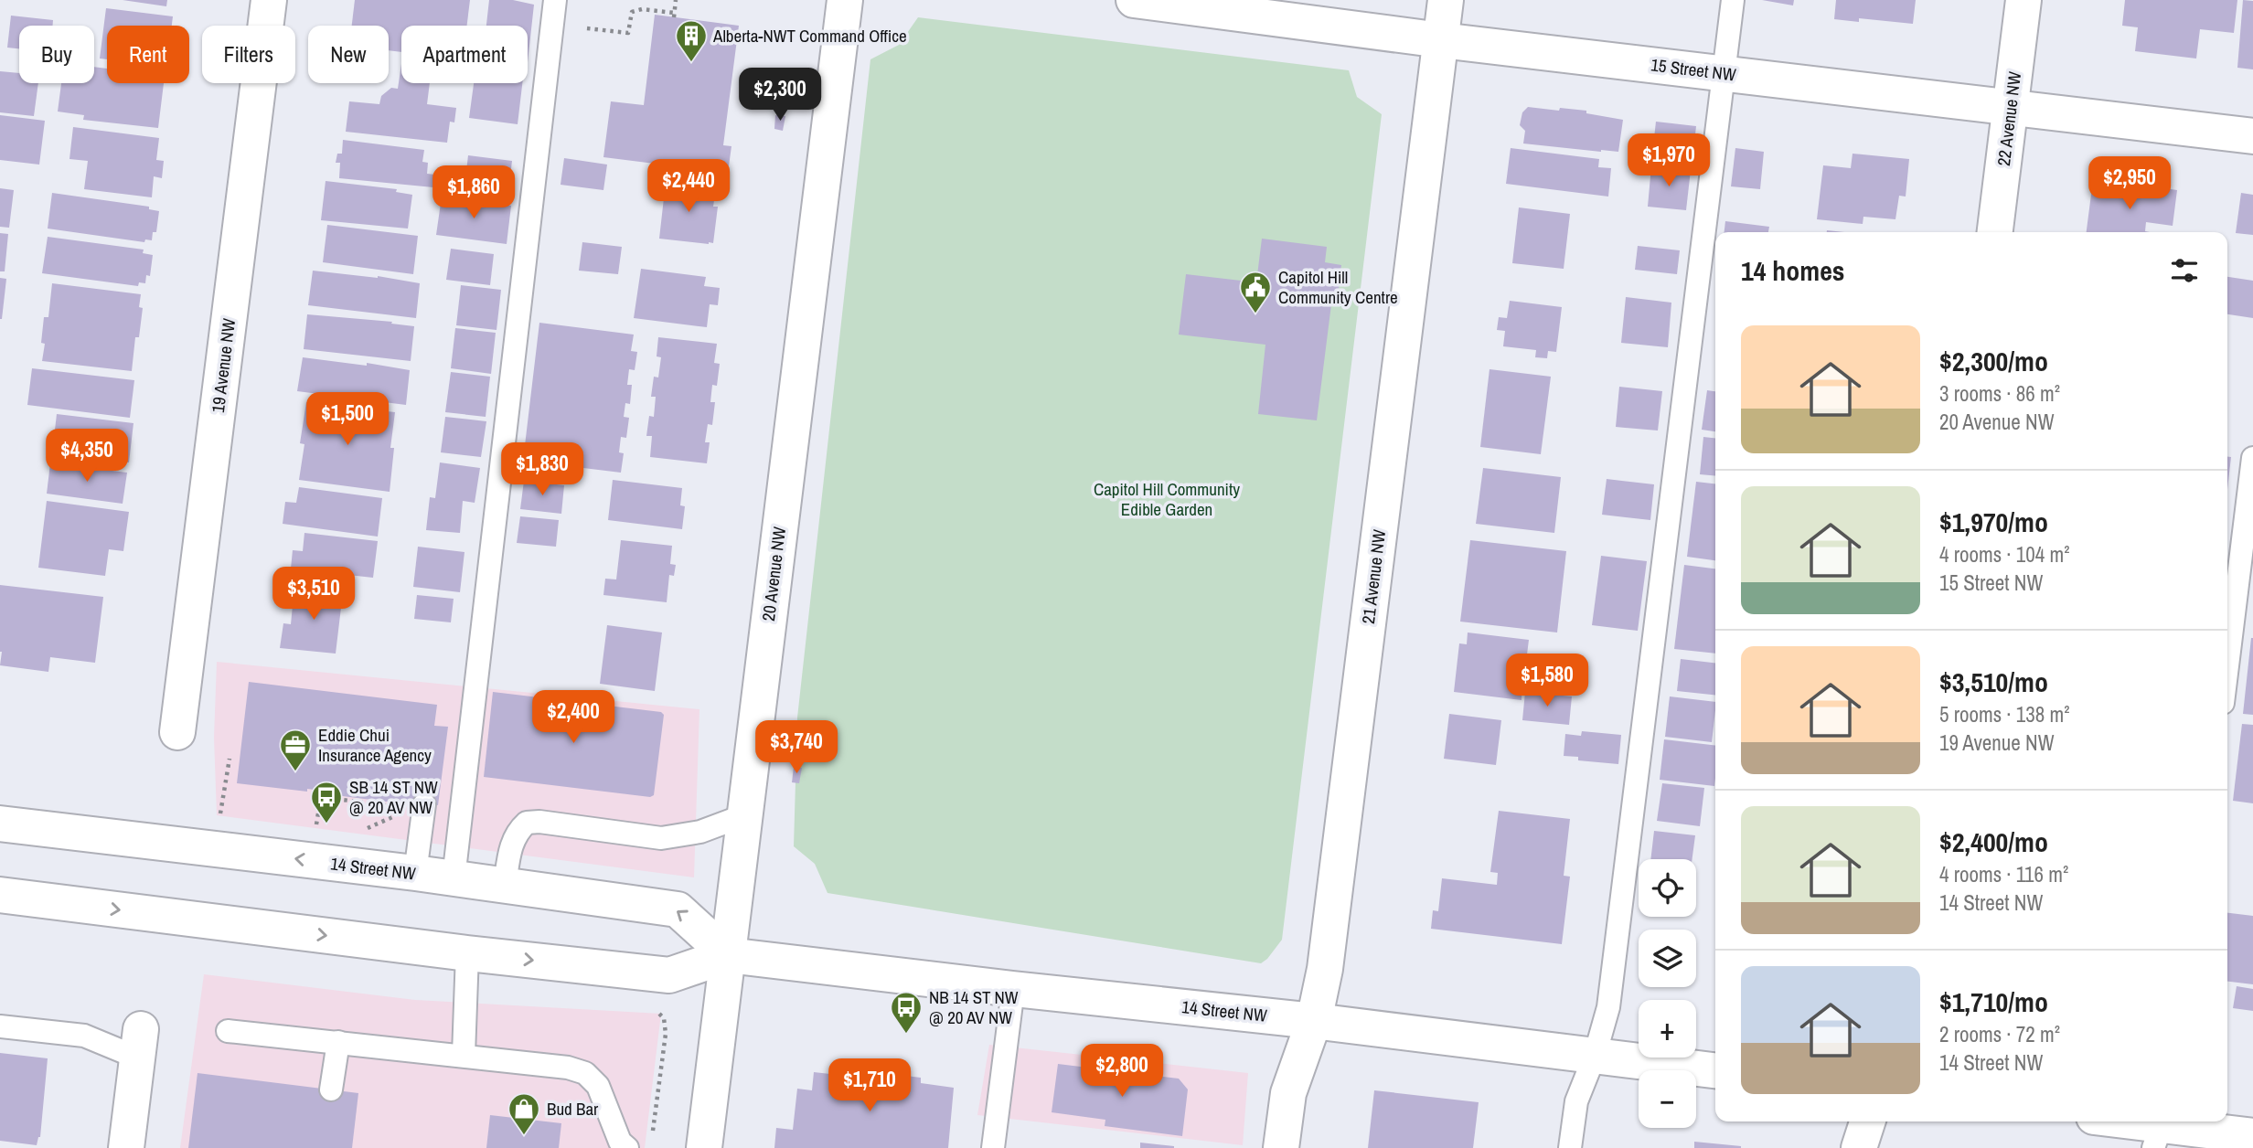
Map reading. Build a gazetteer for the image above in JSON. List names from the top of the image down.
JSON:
{
  "streets": {
    "street": [
      "15 Street NW",
      "22 Avenue NW",
      "19 Avenue NW",
      "20 Avenue NW",
      "21 Avenue NW",
      "14 Street NW"
    ]
  },
  "crossings": [
    ["15 Street NW", "22 Avenue NW"],
    ["15 Street NW", "21 Avenue NW"],
    ["20 Avenue NW", "14 Street NW"],
    ["21 Avenue NW", "14 Street NW"]
  ],
  "parks": ["Capitol Hill Community Edible Garden"],
  "places": {
    "building": ["Alberta-NWT Command Office"],
    "public building": ["Capitol Hill Community Centre"],
    "office": ["Eddie Chui Insurance Agency"],
    "bus stop": ["SB 14 ST NW @ 20 AV NW", "NB 14 ST NW @ 20 AV NW"],
    "shop": ["Bud Bar"]
  },
  "page": {
    "chip": [
      "Buy",
      "Rent",
      "Filters",
      "New",
      "Apartment"
    ],
    "price": [
      "$2,300",
      "$1,970",
      "$2,950",
      "$2,440",
      "$1,860",
      "$1,500",
      "$4,350",
      "$1,830",
      "$3,510",
      "$1,580",
      "$2,400",
      "$3,740",
      "$2,800",
      "$1,710"
    ],
    "heading": "14 homes",
    "list": [
      {
        "name": "$2,300/mo",
        "note": "3 rooms · 86 m² · 20 Avenue NW"
      },
      {
        "name": "$1,970/mo",
        "note": "4 rooms · 104 m² · 15 Street NW"
      },
      {
        "name": "$3,510/mo",
        "note": "5 rooms · 138 m² · 19 Avenue NW"
      },
      {
        "name": "$2,400/mo",
        "note": "4 rooms · 116 m² · 14 Street NW"
      },
      {
        "name": "$1,710/mo",
        "note": "2 rooms · 72 m² · 14 Street NW"
      }
    ],
    "map_buttons": ["+", "−"]
  }
}
